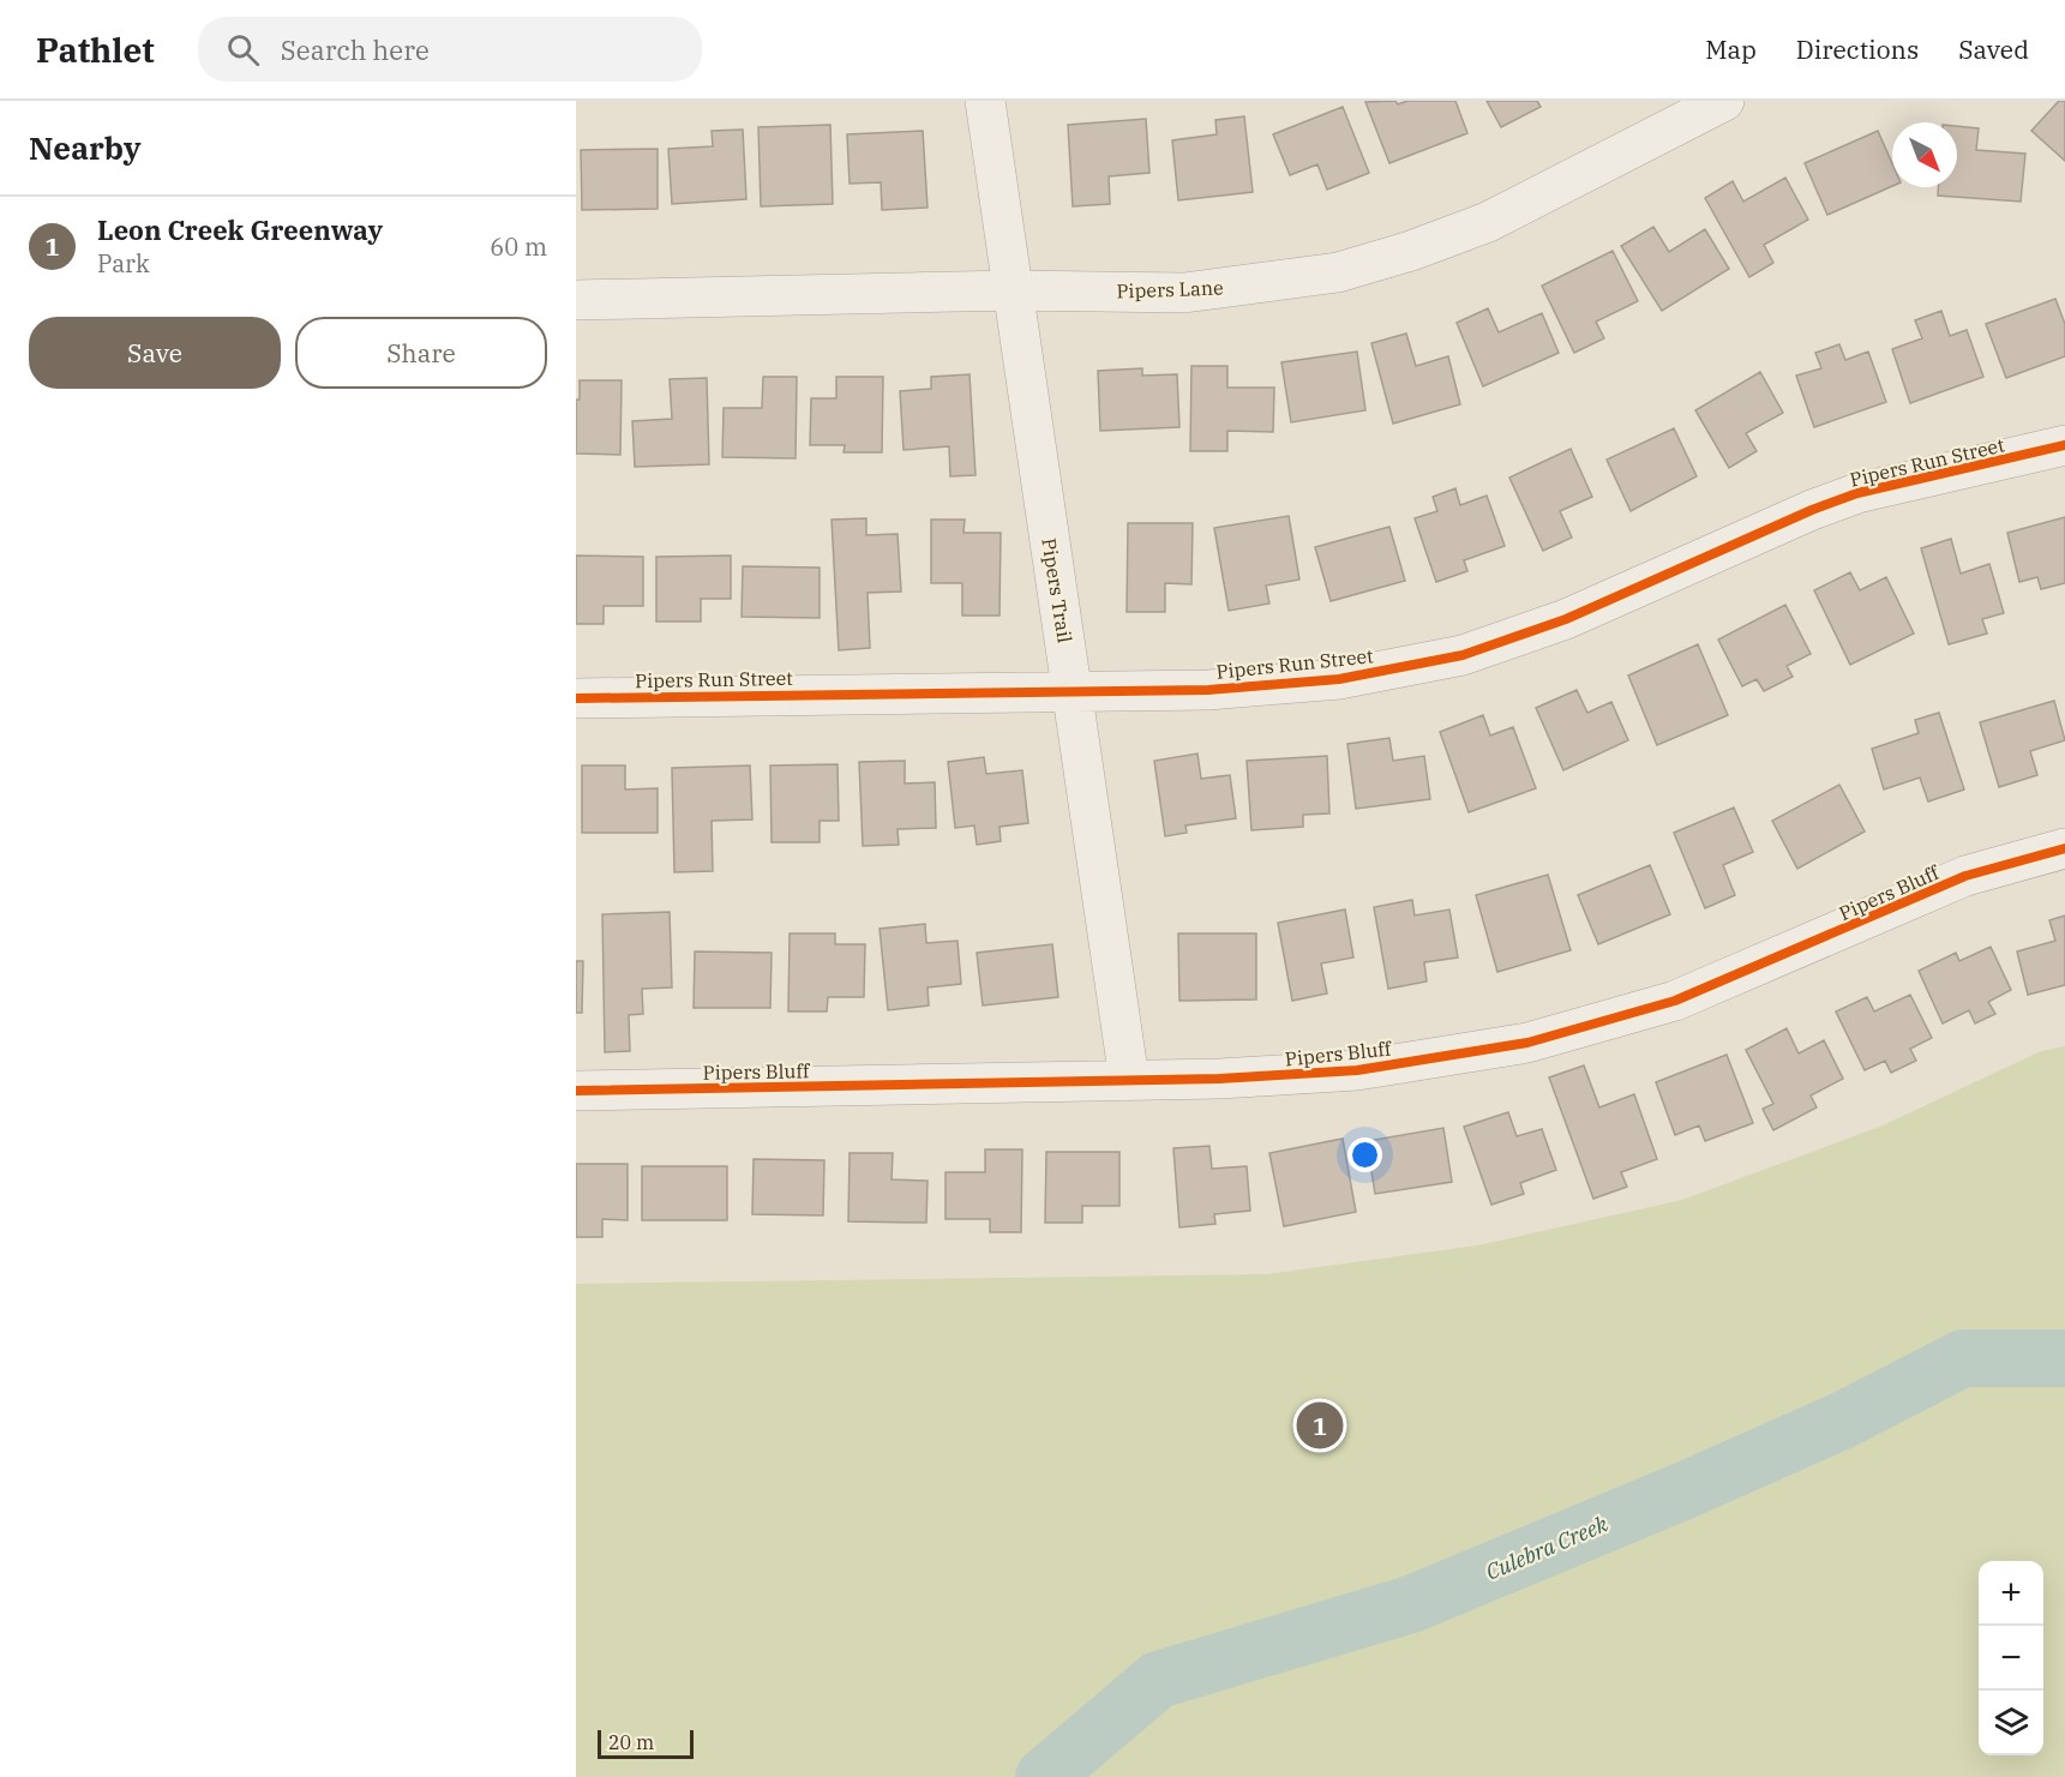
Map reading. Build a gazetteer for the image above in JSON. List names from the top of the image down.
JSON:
{
  "streets": {
    "street": [
      "Pipers Lane",
      "Pipers Run Street",
      "Pipers Trail",
      "Pipers Bluff"
    ]
  },
  "crossings": [
    ["Pipers Lane", "Pipers Trail"],
    ["Pipers Run Street", "Pipers Trail"],
    ["Pipers Trail", "Pipers Bluff"]
  ],
  "water": ["Culebra Creek"],
  "scale_bar": "20 m",
  "north": "bottom right",
  "page": {
    "header": "Pathlet",
    "search": "Search here",
    "nav": ["Map", "Directions", "Saved"],
    "heading": "Nearby",
    "list": [
      {
        "mark": "1",
        "name": "Leon Creek Greenway",
        "note": "Park",
        "value": "60 m"
      }
    ],
    "buttons": ["Save", "Share"],
    "pins": "1",
    "map_buttons": ["+", "−"],
    "scale": "20 m"
  }
}
